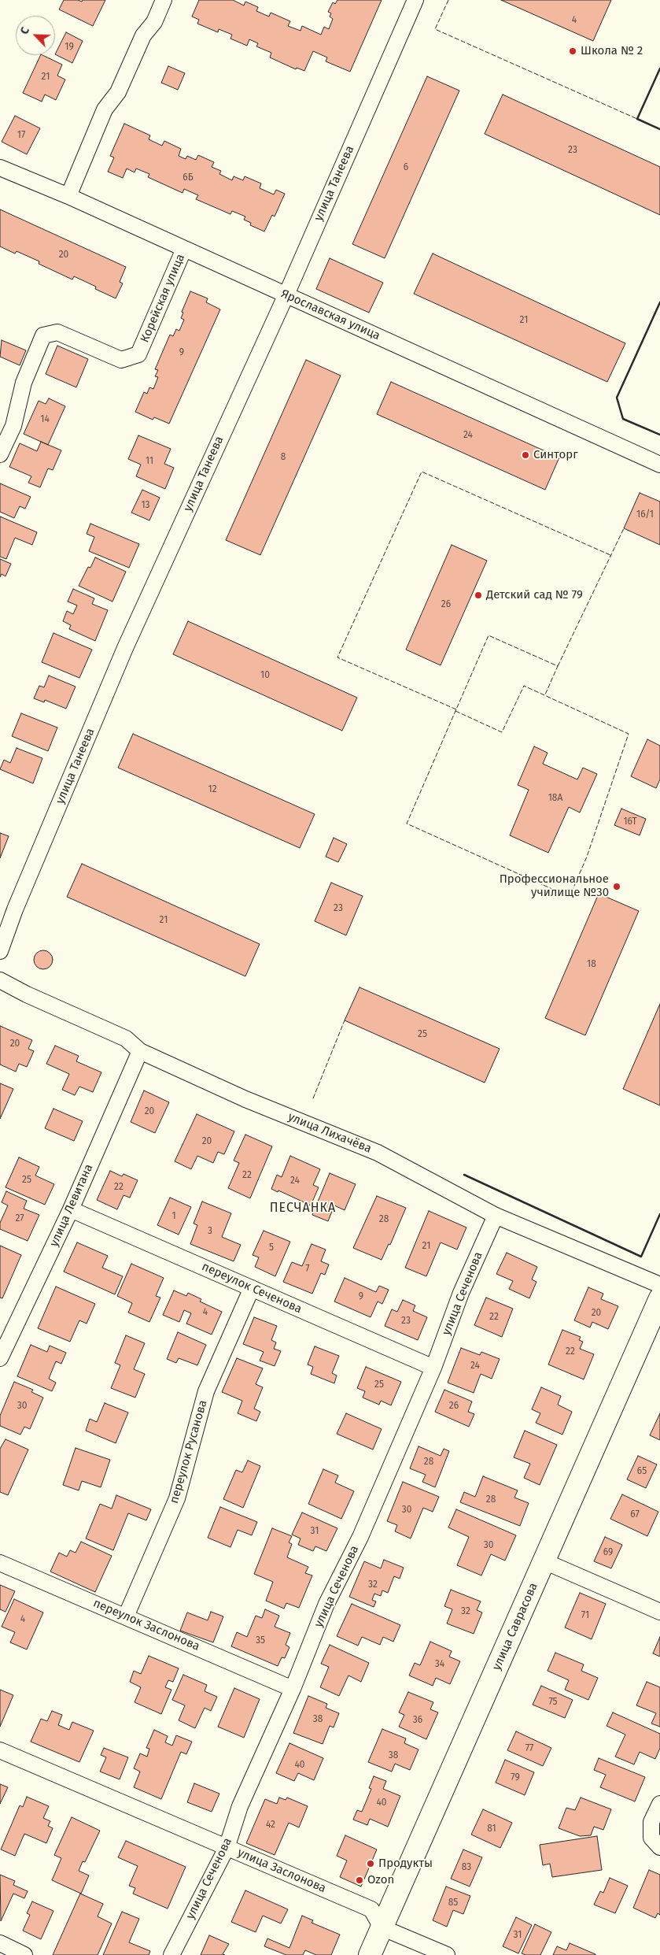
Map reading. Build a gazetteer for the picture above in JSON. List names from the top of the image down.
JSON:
{
  "streets": {
    "street": [
      "улица Танеева",
      "Корейская улица",
      "Ярославская улица",
      "улица Лихачёва",
      "улица Левитана",
      "переулок Сеченова",
      "улица Сеченова",
      "переулок Русанова",
      "переулок Заслонова",
      "улица Саврасова",
      "улица Заслонова"
    ]
  },
  "crossings": [
    ["улица Танеева", "Ярославская улица"],
    ["Корейская улица", "Ярославская улица"],
    ["улица Лихачёва", "улица Левитана"],
    ["улица Лихачёва", "улица Сеченова"],
    ["улица Левитана", "переулок Сеченова"],
    ["переулок Сеченова", "улица Сеченова"],
    ["переулок Сеченова", "переулок Русанова"],
    ["улица Сеченова", "переулок Заслонова"],
    ["улица Сеченова", "улица Заслонова"],
    ["переулок Русанова", "переулок Заслонова"],
    ["улица Саврасова", "улица Заслонова"]
  ],
  "districts": ["ПЕСЧАНКА"],
  "places": [
    "Школа № 2",
    "Синторг",
    "Детский сад № 79",
    "Профессиональное училище №30",
    "Продукты",
    "Ozon"
  ],
  "house_numbers": [
    "4",
    "19",
    "21",
    "17",
    "23",
    "6",
    "6Б",
    "20",
    "21",
    "9",
    "14",
    "24",
    "8",
    "11",
    "13",
    "16/1",
    "26",
    "10",
    "12",
    "18А",
    "16Т",
    "23",
    "21",
    "18",
    "25",
    "20",
    "20",
    "20",
    "22",
    "25",
    "24",
    "22",
    "1",
    "27",
    "28",
    "3",
    "21",
    "5",
    "7",
    "9",
    "4",
    "20",
    "22",
    "23",
    "22",
    "24",
    "25",
    "30",
    "26",
    "28",
    "65",
    "28",
    "30",
    "67",
    "31",
    "30",
    "69",
    "32",
    "32",
    "71",
    "4",
    "35",
    "34",
    "75",
    "38",
    "36",
    "77",
    "38",
    "40",
    "79",
    "40",
    "42",
    "81",
    "83",
    "85",
    "31"
  ],
  "north": "top left"
}
